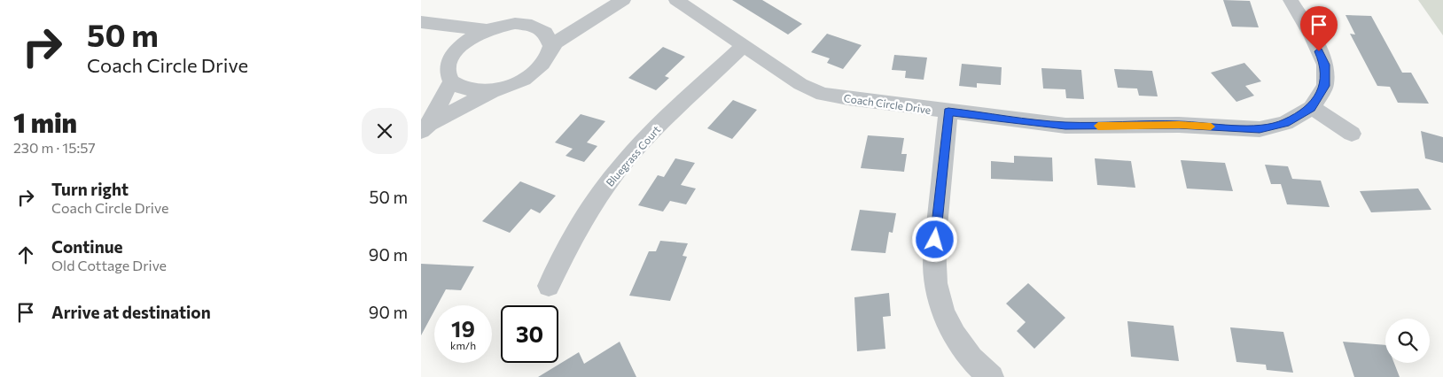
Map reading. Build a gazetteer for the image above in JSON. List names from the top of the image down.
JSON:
{
  "streets": {
    "street": ["Coach Circle Drive", "Bluegrass Court"]
  },
  "crossings": [
    ["Coach Circle Drive", "Bluegrass Court"]
  ],
  "page": {
    "turn": ["50 m", "Coach Circle Drive"],
    "heading": ["1 min", "230 m · 15:57"],
    "list": [
      {
        "name": "Turn right",
        "note": "Coach Circle Drive",
        "value": "50 m"
      },
      {
        "name": "Continue",
        "note": "Old Cottage Drive",
        "value": "90 m"
      },
      {
        "name": "Arrive at destination",
        "value": "90 m"
      }
    ],
    "speed": "19 km/h",
    "limit": "30"
  }
}
